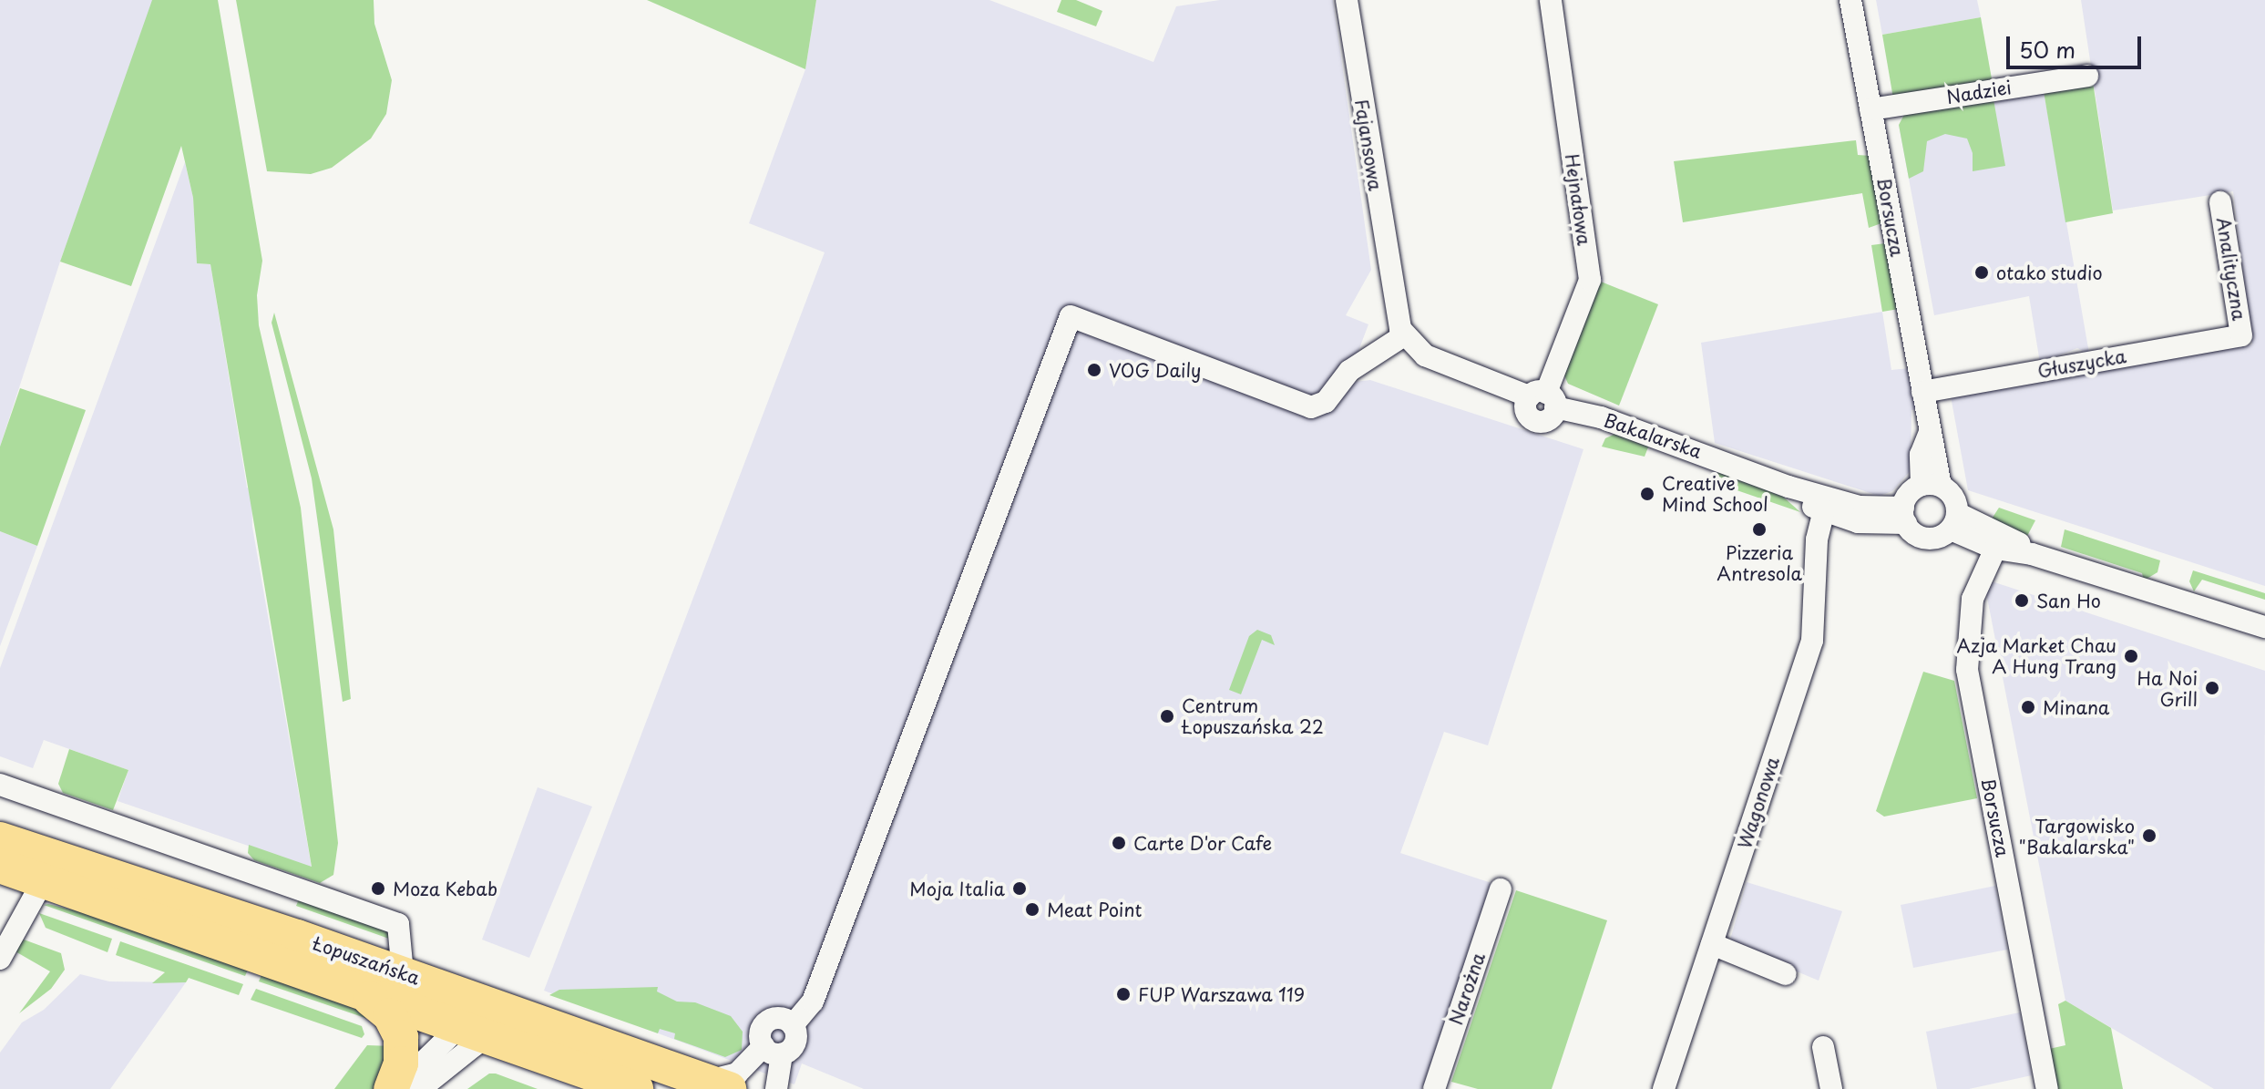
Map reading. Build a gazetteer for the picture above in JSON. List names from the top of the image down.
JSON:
{
  "streets": {
    "main road": ["Łopuszańska"],
    "street": [
      "Nadziei",
      "Fajansowa",
      "Hejnałowa",
      "Borsucza",
      "Analityczna",
      "Głuszycka",
      "Bakalarska",
      "Wagonowa",
      "Narożna"
    ]
  },
  "crossings": [
    ["Nadziei", "Borsucza"],
    ["Fajansowa", "Bakalarska"],
    ["Hejnałowa", "Bakalarska"],
    ["Borsucza", "Głuszycka"],
    ["Borsucza", "Bakalarska"],
    ["Analityczna", "Głuszycka"],
    ["Bakalarska", "Wagonowa"]
  ],
  "places": [
    "otako studio",
    "VOG Daily",
    "Creative Mind School",
    "Pizzeria Antresola",
    "San Ho",
    "Azja Market Chau A Hung Trang",
    "Ha Noi Grill",
    "Minana",
    "Centrum Łopuszańska 22",
    "Targowisko \"Bakalarska\"",
    "Carte D'or Cafe",
    "Moza Kebab",
    "Moja Italia",
    "Meat Point",
    "FUP Warszawa 119"
  ],
  "scale_bar": "50 m"
}
